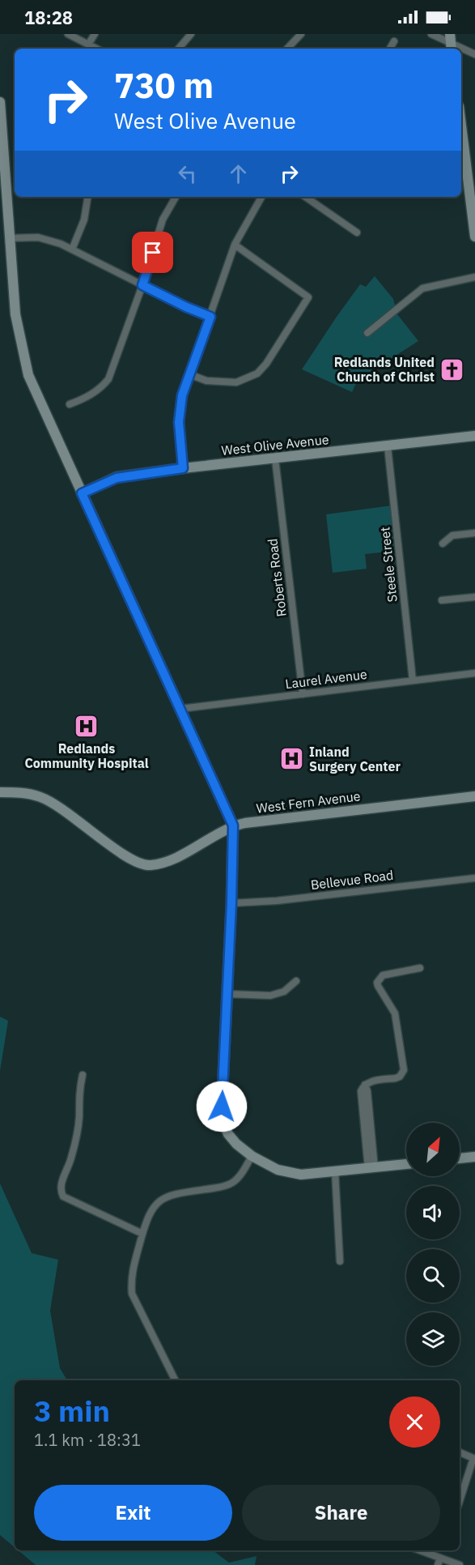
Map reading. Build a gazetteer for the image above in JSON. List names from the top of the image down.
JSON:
{
  "streets": {
    "main road": ["West Olive Avenue", "West Fern Avenue"],
    "street": [
      "Steele Street",
      "Roberts Road",
      "Laurel Avenue",
      "Bellevue Road"
    ]
  },
  "crossings": [
    ["West Olive Avenue", "Steele Street"],
    ["West Olive Avenue", "Roberts Road"],
    ["Steele Street", "Laurel Avenue"],
    ["Roberts Road", "Laurel Avenue"]
  ],
  "places": {
    "church": ["Redlands United Church of Christ"],
    "hospital": ["Redlands Community Hospital", "Inland Surgery Center"]
  },
  "north": "top right",
  "page": {
    "status": "18:28",
    "turn": ["730 m", "West Olive Avenue"],
    "heading": ["3 min", "1.1 km · 18:31"],
    "buttons": ["Exit", "Share"]
  }
}
